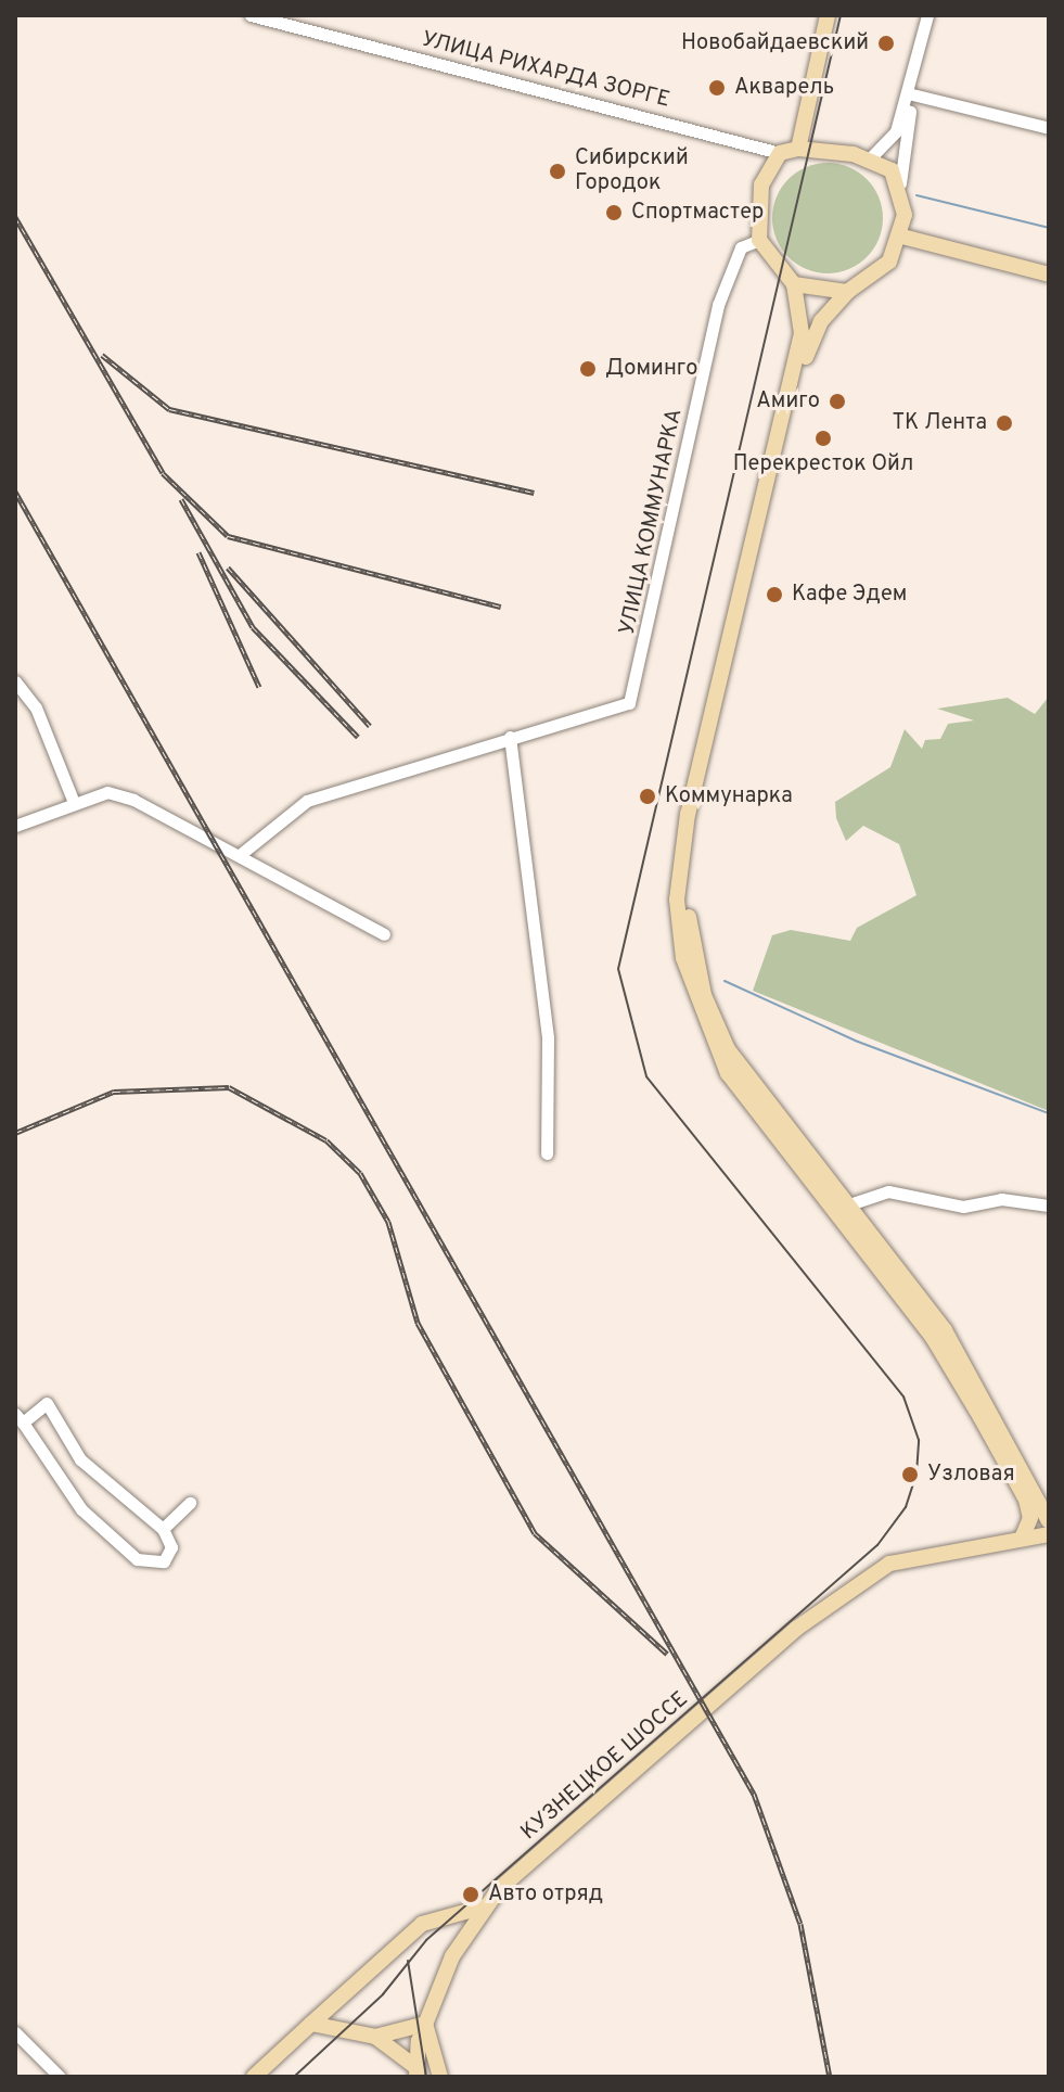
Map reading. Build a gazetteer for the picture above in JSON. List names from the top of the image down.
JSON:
{
  "streets": {
    "main road": ["КУЗНЕЦКОЕ ШОССЕ"],
    "street": ["УЛИЦА РИХАРДА ЗОРГЕ", "УЛИЦА КОММУНАРКА"]
  },
  "crossings": [
    ["УЛИЦА РИХАРДА ЗОРГЕ", "УЛИЦА КОММУНАРКА"]
  ],
  "places": [
    "Новобайдаевский",
    "Акварель",
    "Сибирский Городок",
    "Спортмастер",
    "Доминго",
    "Амиго",
    "ТК Лента",
    "Перекресток Ойл",
    "Кафе Эдем",
    "Коммунарка",
    "Узловая",
    "Авто отряд"
  ]
}
